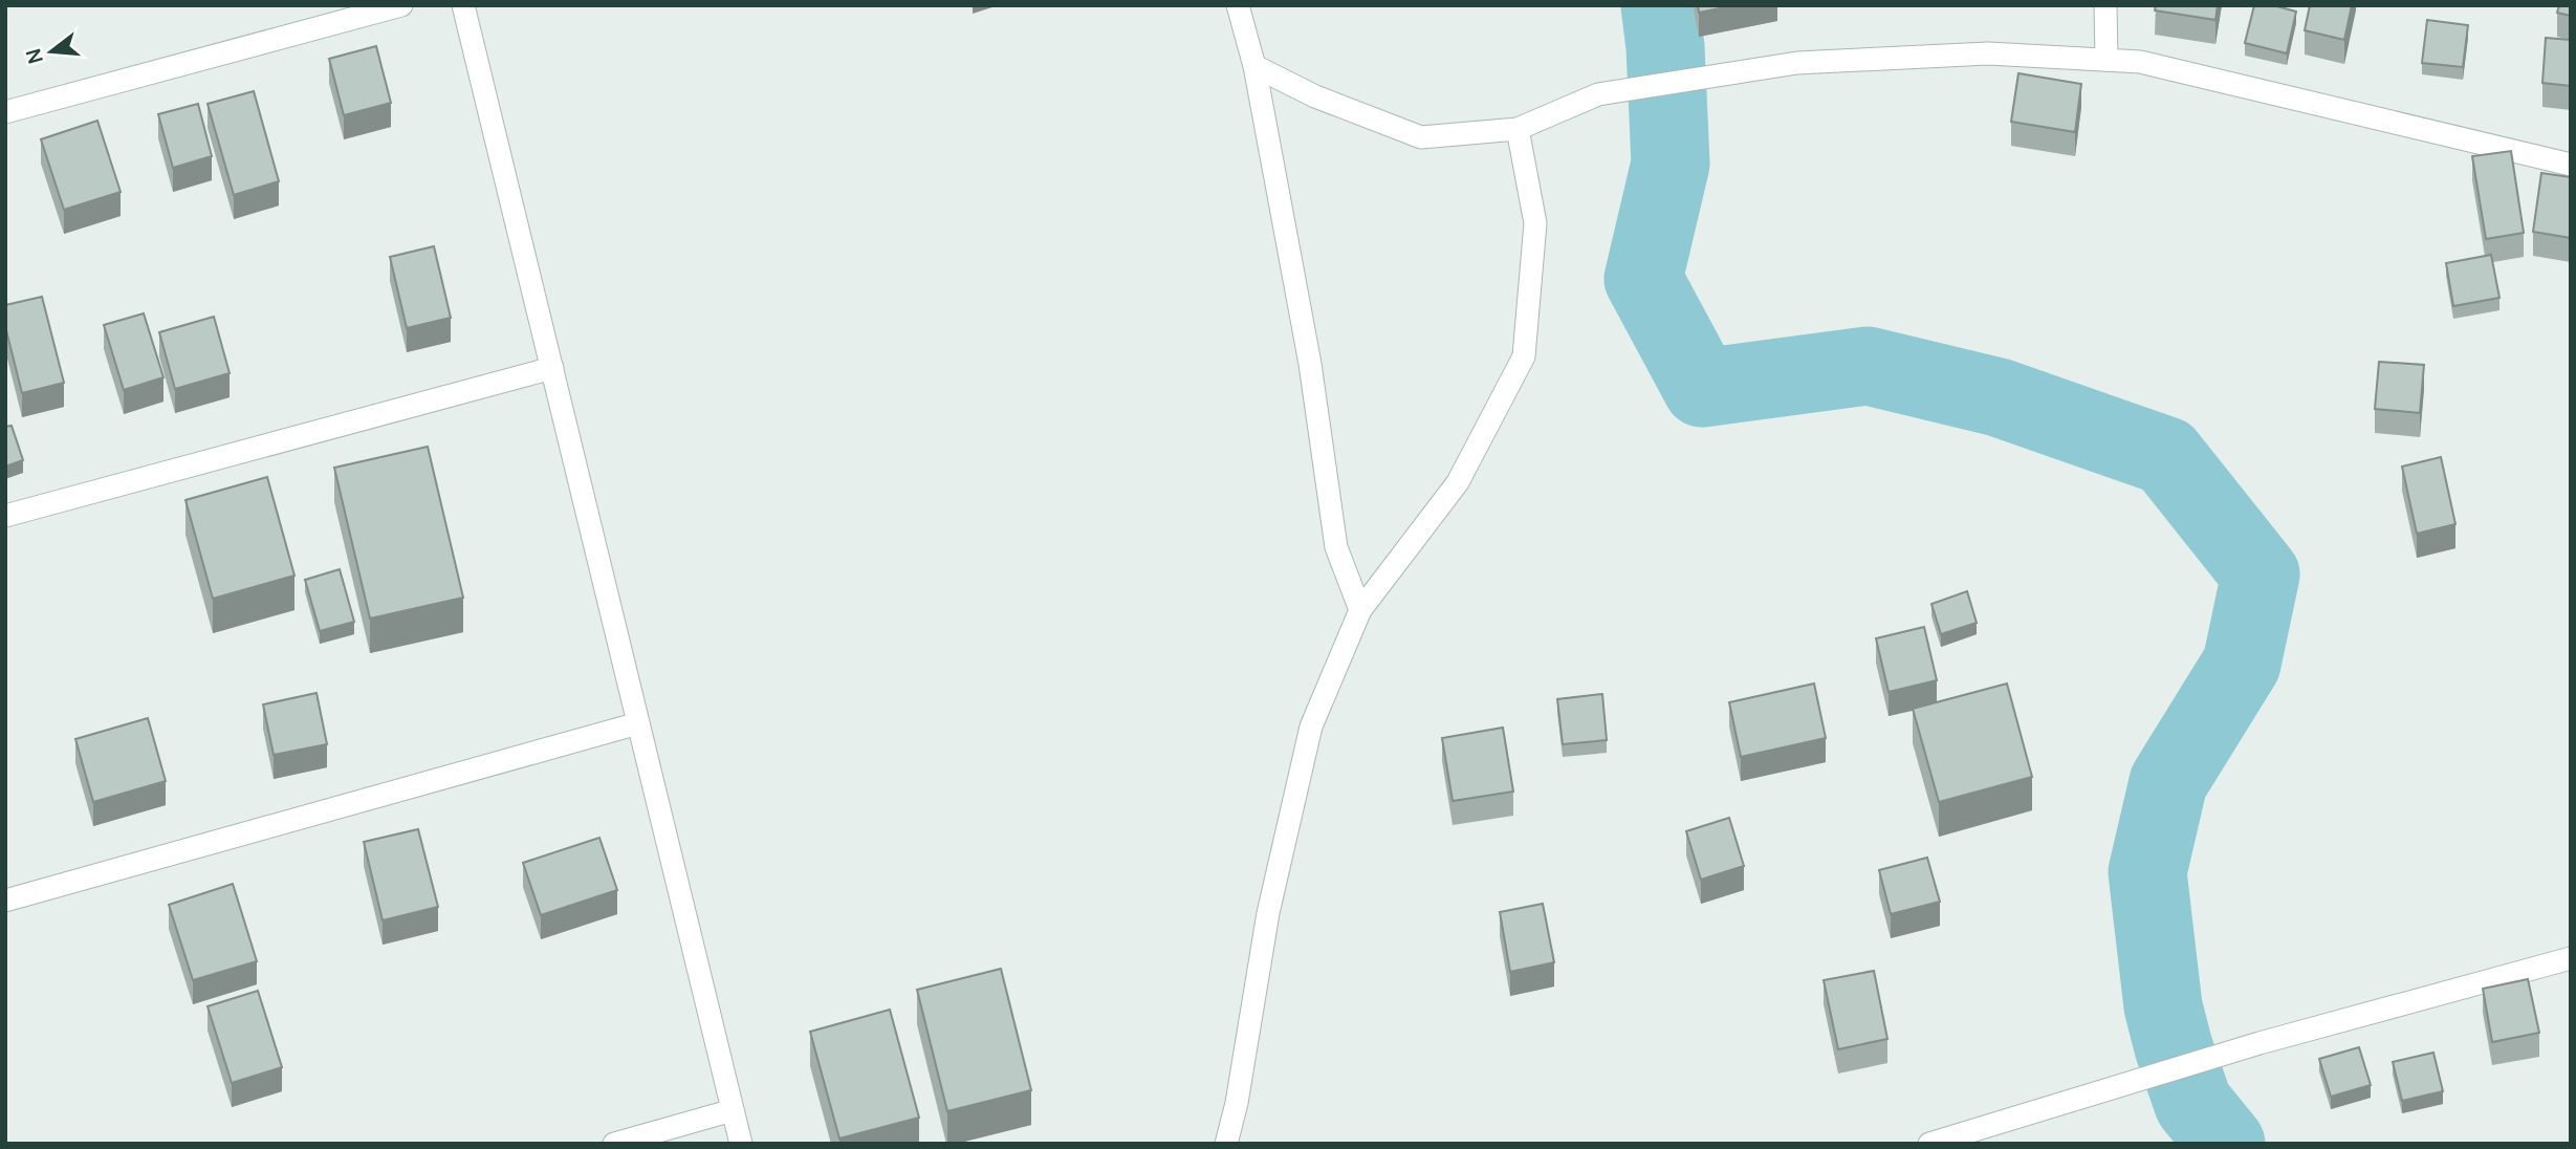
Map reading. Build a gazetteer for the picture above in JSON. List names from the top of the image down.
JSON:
{
  "north": "left"
}
